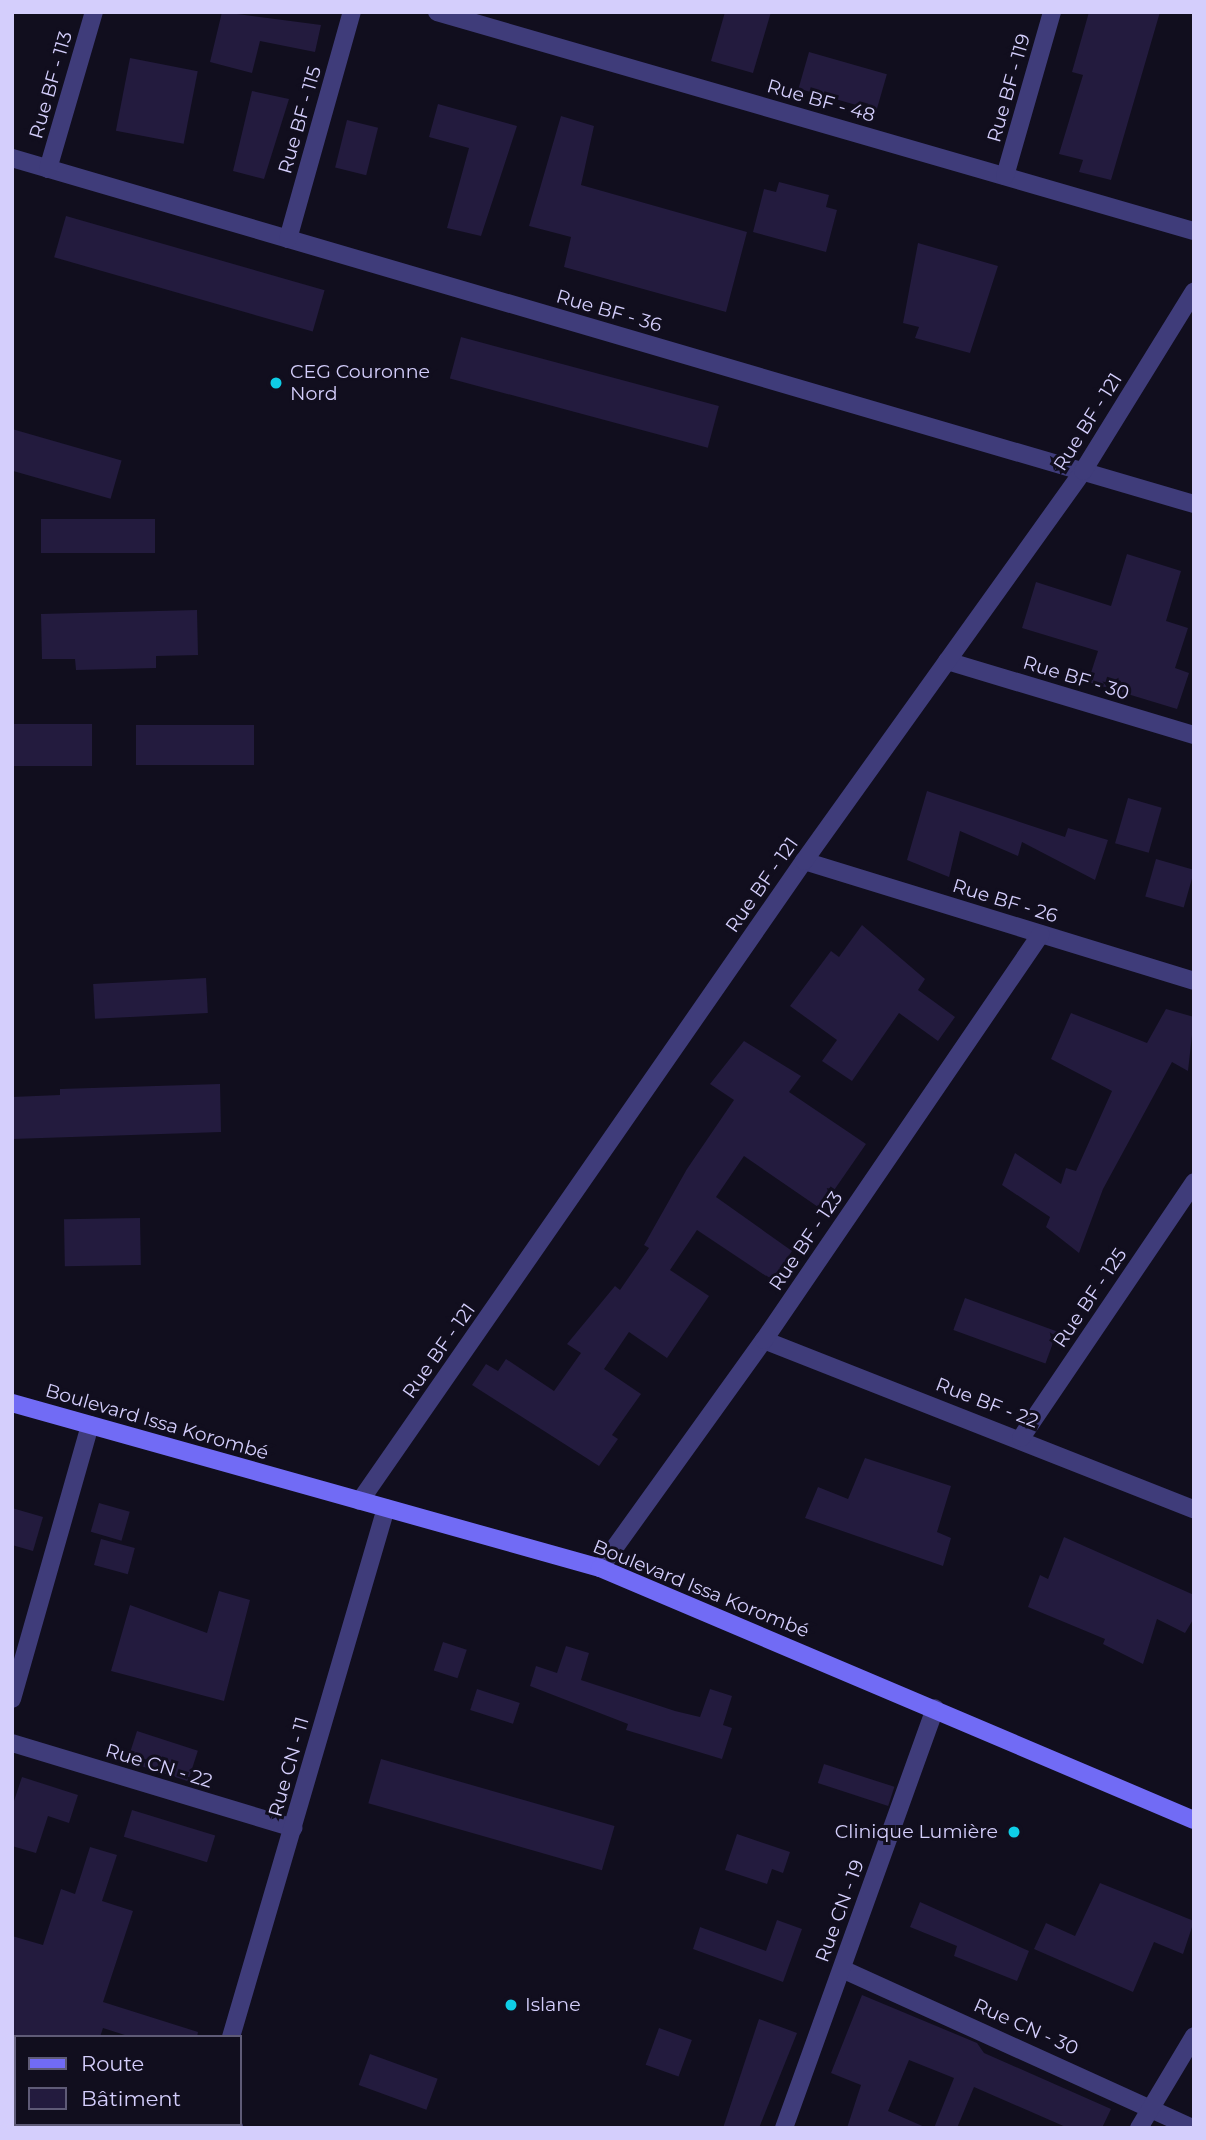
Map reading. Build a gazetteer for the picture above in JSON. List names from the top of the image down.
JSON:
{
  "streets": {
    "street": [
      "Rue BF - 113",
      "Rue BF - 119",
      "Rue BF - 48",
      "Rue BF - 115",
      "Rue BF - 36",
      "Rue BF - 121",
      "Rue BF - 30",
      "Rue BF - 26",
      "Rue BF - 123",
      "Rue BF - 125",
      "Rue BF - 22",
      "Boulevard Issa Korombé",
      "Rue CN - 22",
      "Rue CN - 11",
      "Rue CN - 19",
      "Rue CN - 30"
    ]
  },
  "crossings": [
    ["Rue BF - 113", "Rue BF - 36"],
    ["Rue BF - 119", "Rue BF - 48"],
    ["Rue BF - 115", "Rue BF - 36"],
    ["Rue BF - 36", "Rue BF - 121"],
    ["Rue BF - 121", "Rue BF - 30"],
    ["Rue BF - 121", "Rue BF - 26"],
    ["Rue BF - 121", "Boulevard Issa Korombé"],
    ["Rue BF - 26", "Rue BF - 123"],
    ["Rue BF - 123", "Rue BF - 22"],
    ["Rue BF - 123", "Boulevard Issa Korombé"],
    ["Rue BF - 125", "Rue BF - 22"],
    ["Boulevard Issa Korombé", "Rue CN - 11"],
    ["Boulevard Issa Korombé", "Rue CN - 19"],
    ["Rue CN - 22", "Rue CN - 11"],
    ["Rue CN - 19", "Rue CN - 30"]
  ],
  "places": ["CEG Couronne Nord", "Clinique Lumière", "Islane"],
  "legend": ["Route", "Bâtiment"]
}
